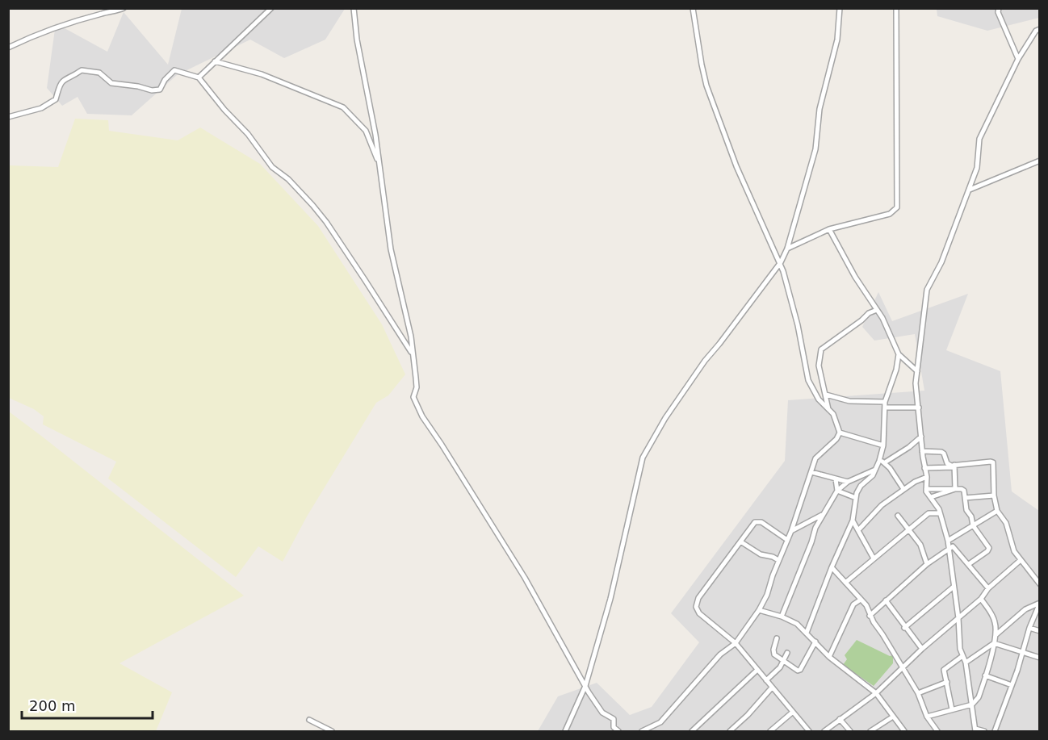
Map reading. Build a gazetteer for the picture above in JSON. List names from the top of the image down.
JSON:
{
  "scale_bar": "200 m"
}
